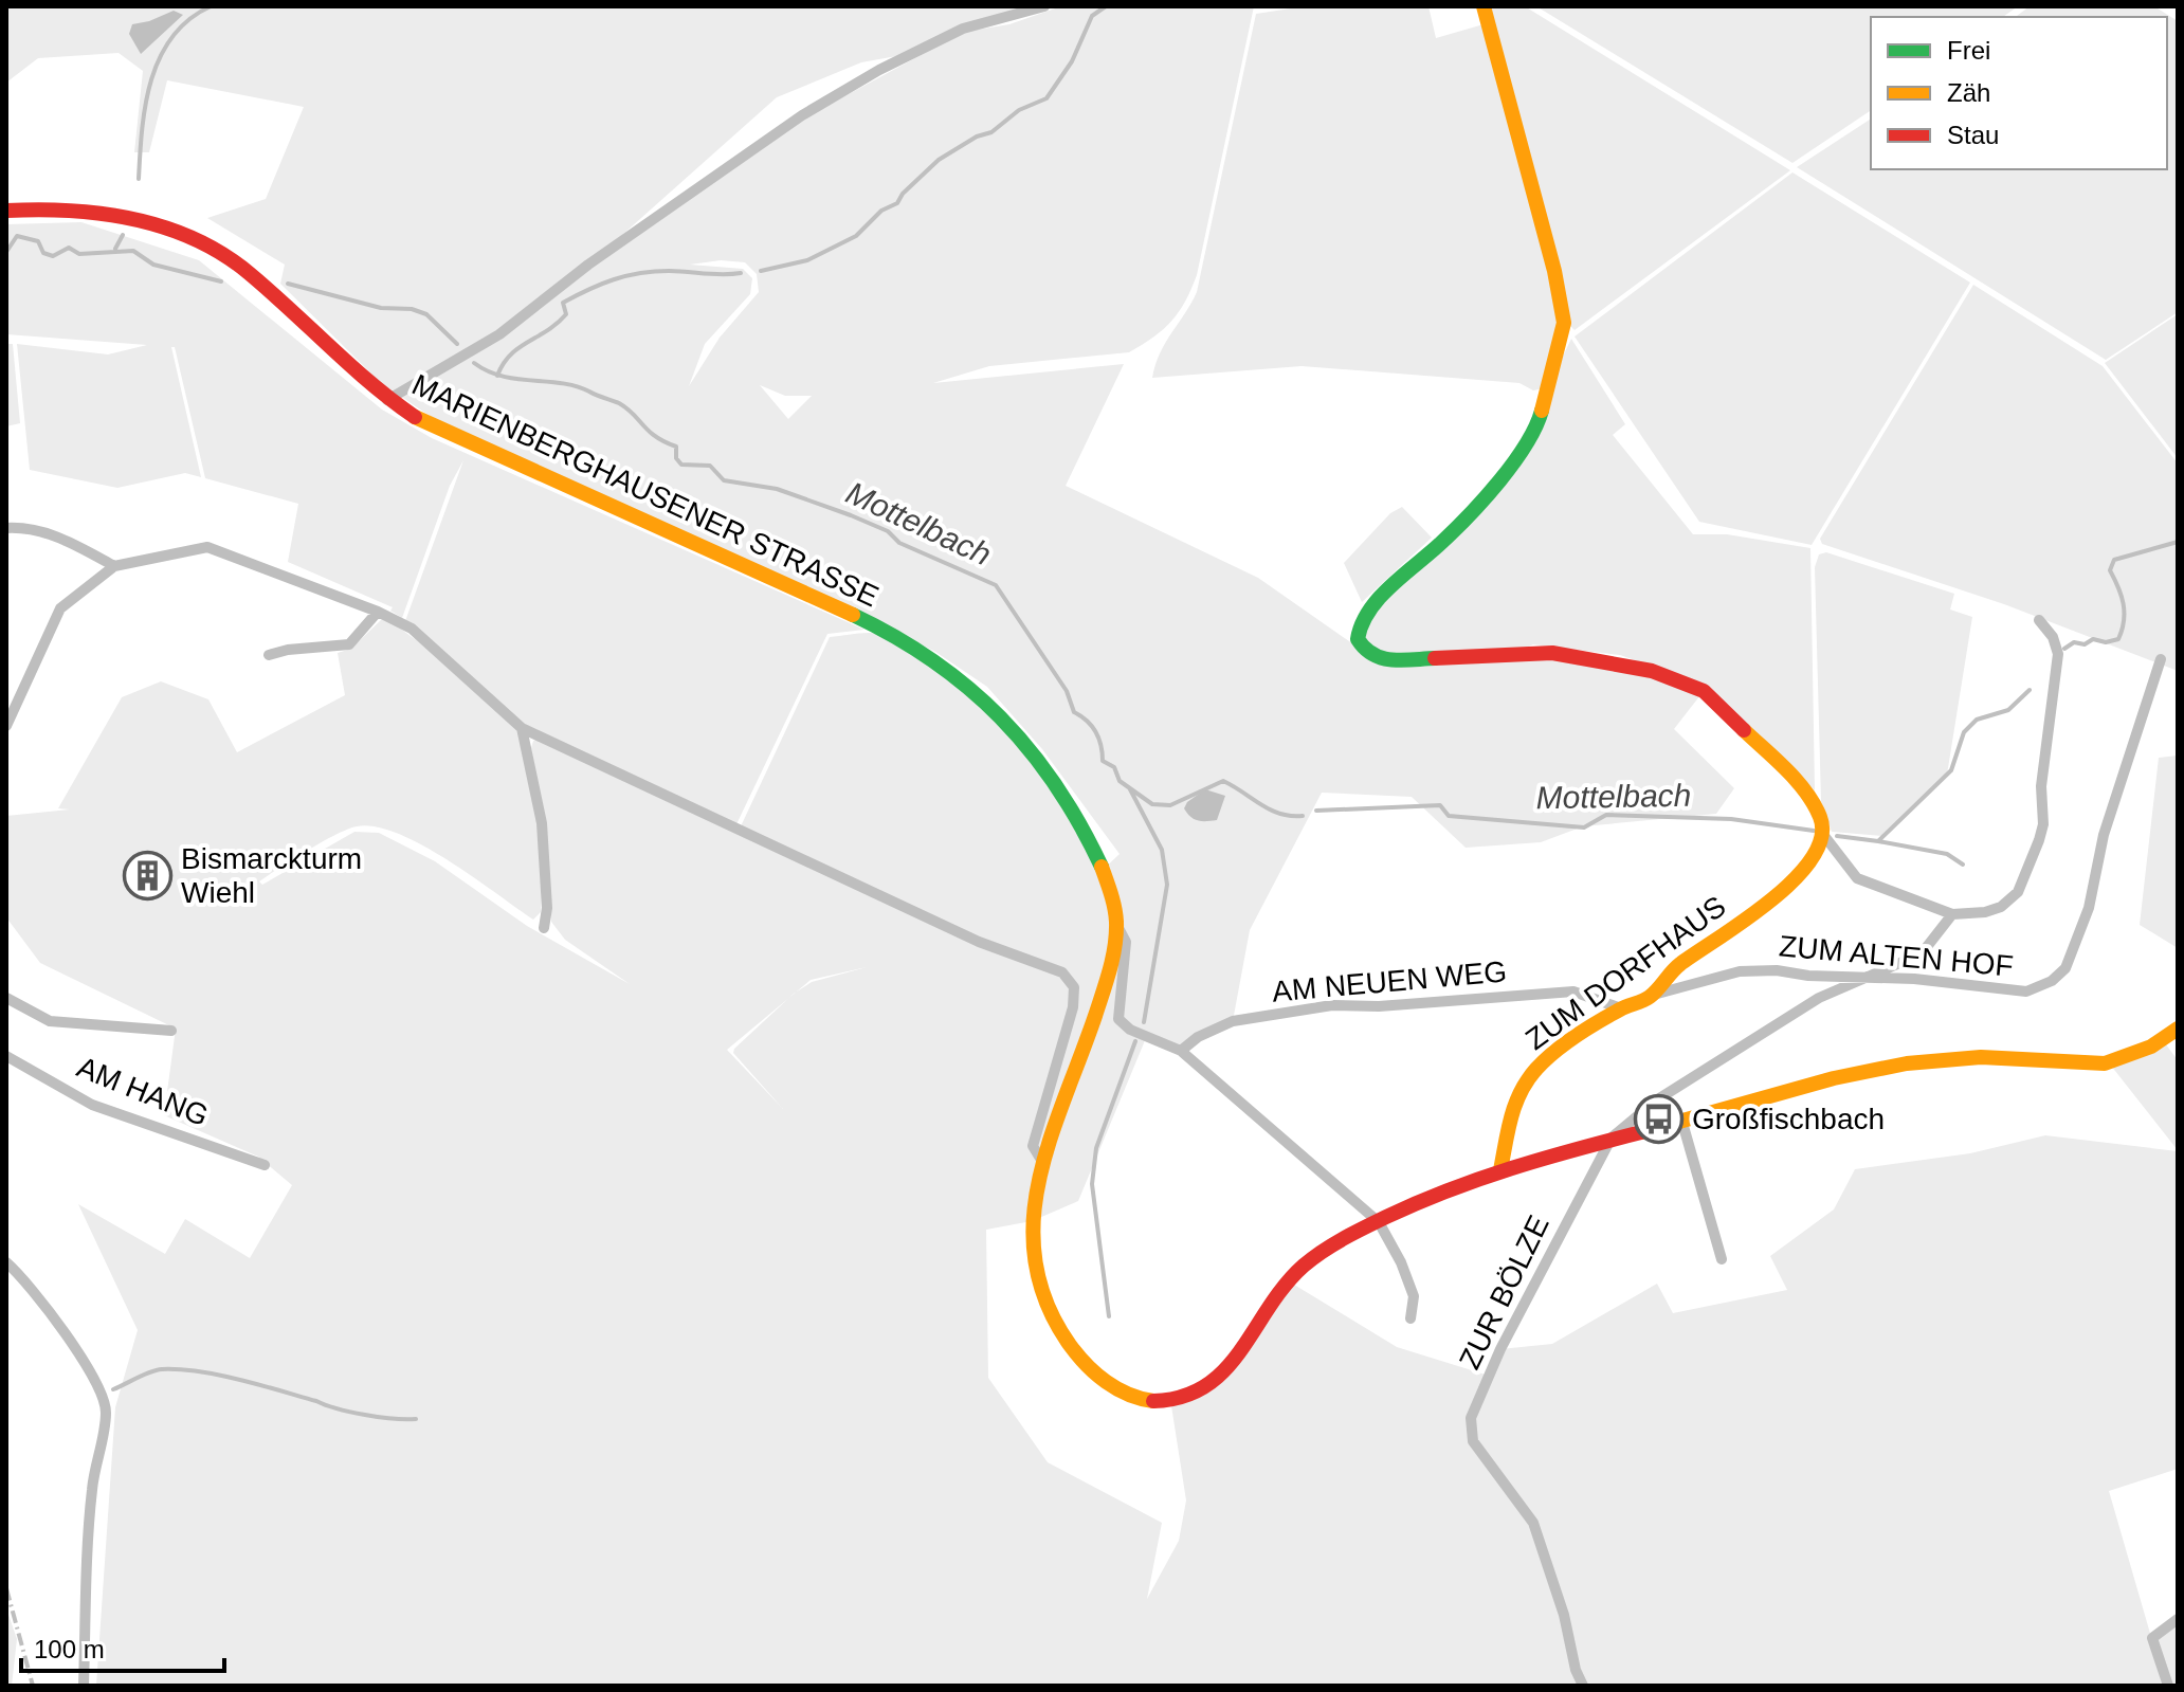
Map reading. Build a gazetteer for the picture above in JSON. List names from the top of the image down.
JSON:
{
  "streets": {
    "main road": ["MARIENBERGHAUSENER STRASSE", "ZUM DORFHAUS"],
    "street": [
      "ZUM ALTEN HOF",
      "AM NEUEN WEG",
      "AM HANG",
      "ZUR BÖLZE"
    ]
  },
  "crossings": [
    ["ZUM ALTEN HOF", "ZUM DORFHAUS"],
    ["ZUM DORFHAUS", "AM NEUEN WEG"]
  ],
  "water": ["Mottelbach"],
  "places": {
    "building": ["Bismarckturm Wiehl"],
    "bus stop": ["Großfischbach"]
  },
  "legend": ["Frei", "Zäh", "Stau"],
  "scale_bar": "100 m"
}
